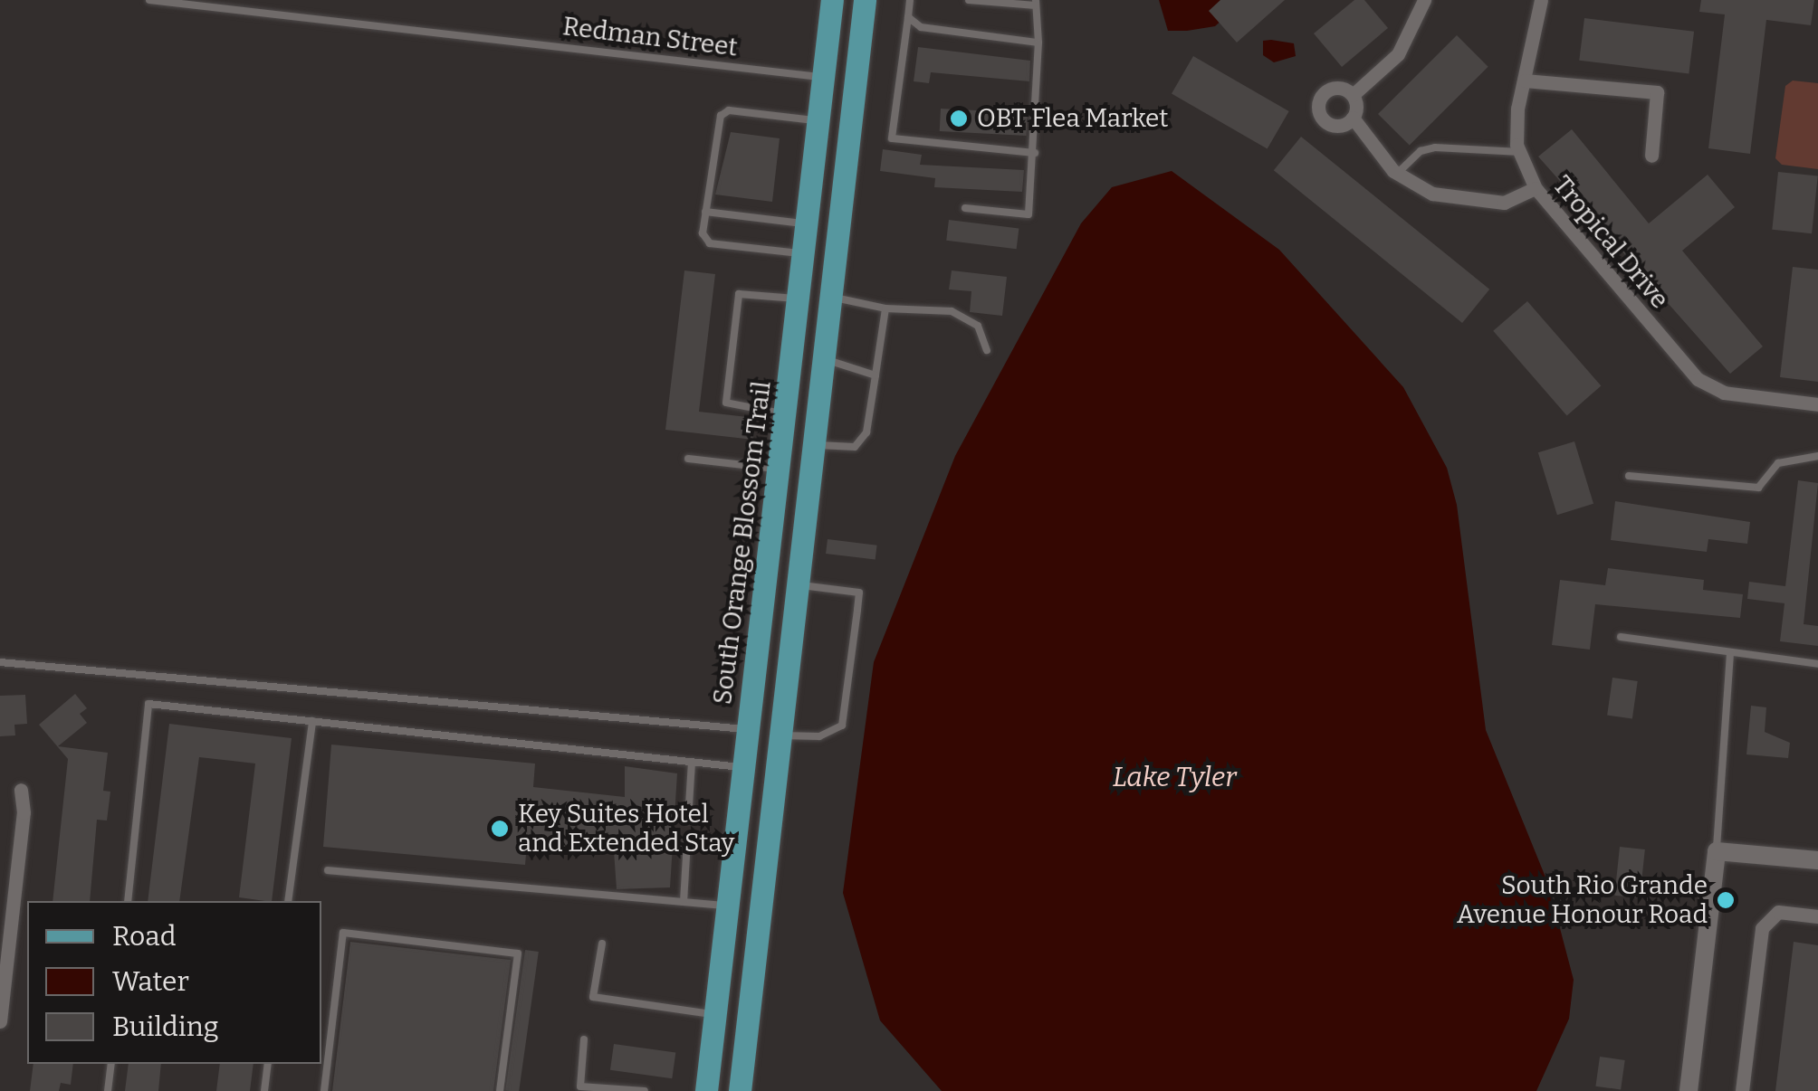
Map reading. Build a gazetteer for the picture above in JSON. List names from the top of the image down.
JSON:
{
  "streets": {
    "main road": ["South Orange Blossom Trail"],
    "street": ["Tropical Drive"],
    "lane": ["Redman Street"]
  },
  "crossings": [
    ["Redman Street", "South Orange Blossom Trail"]
  ],
  "water": ["Lake Tyler"],
  "places": ["OBT Flea Market", "Key Suites Hotel and Extended Stay", "South Rio Grande Avenue Honour Road"],
  "legend": ["Road", "Water", "Building"]
}
